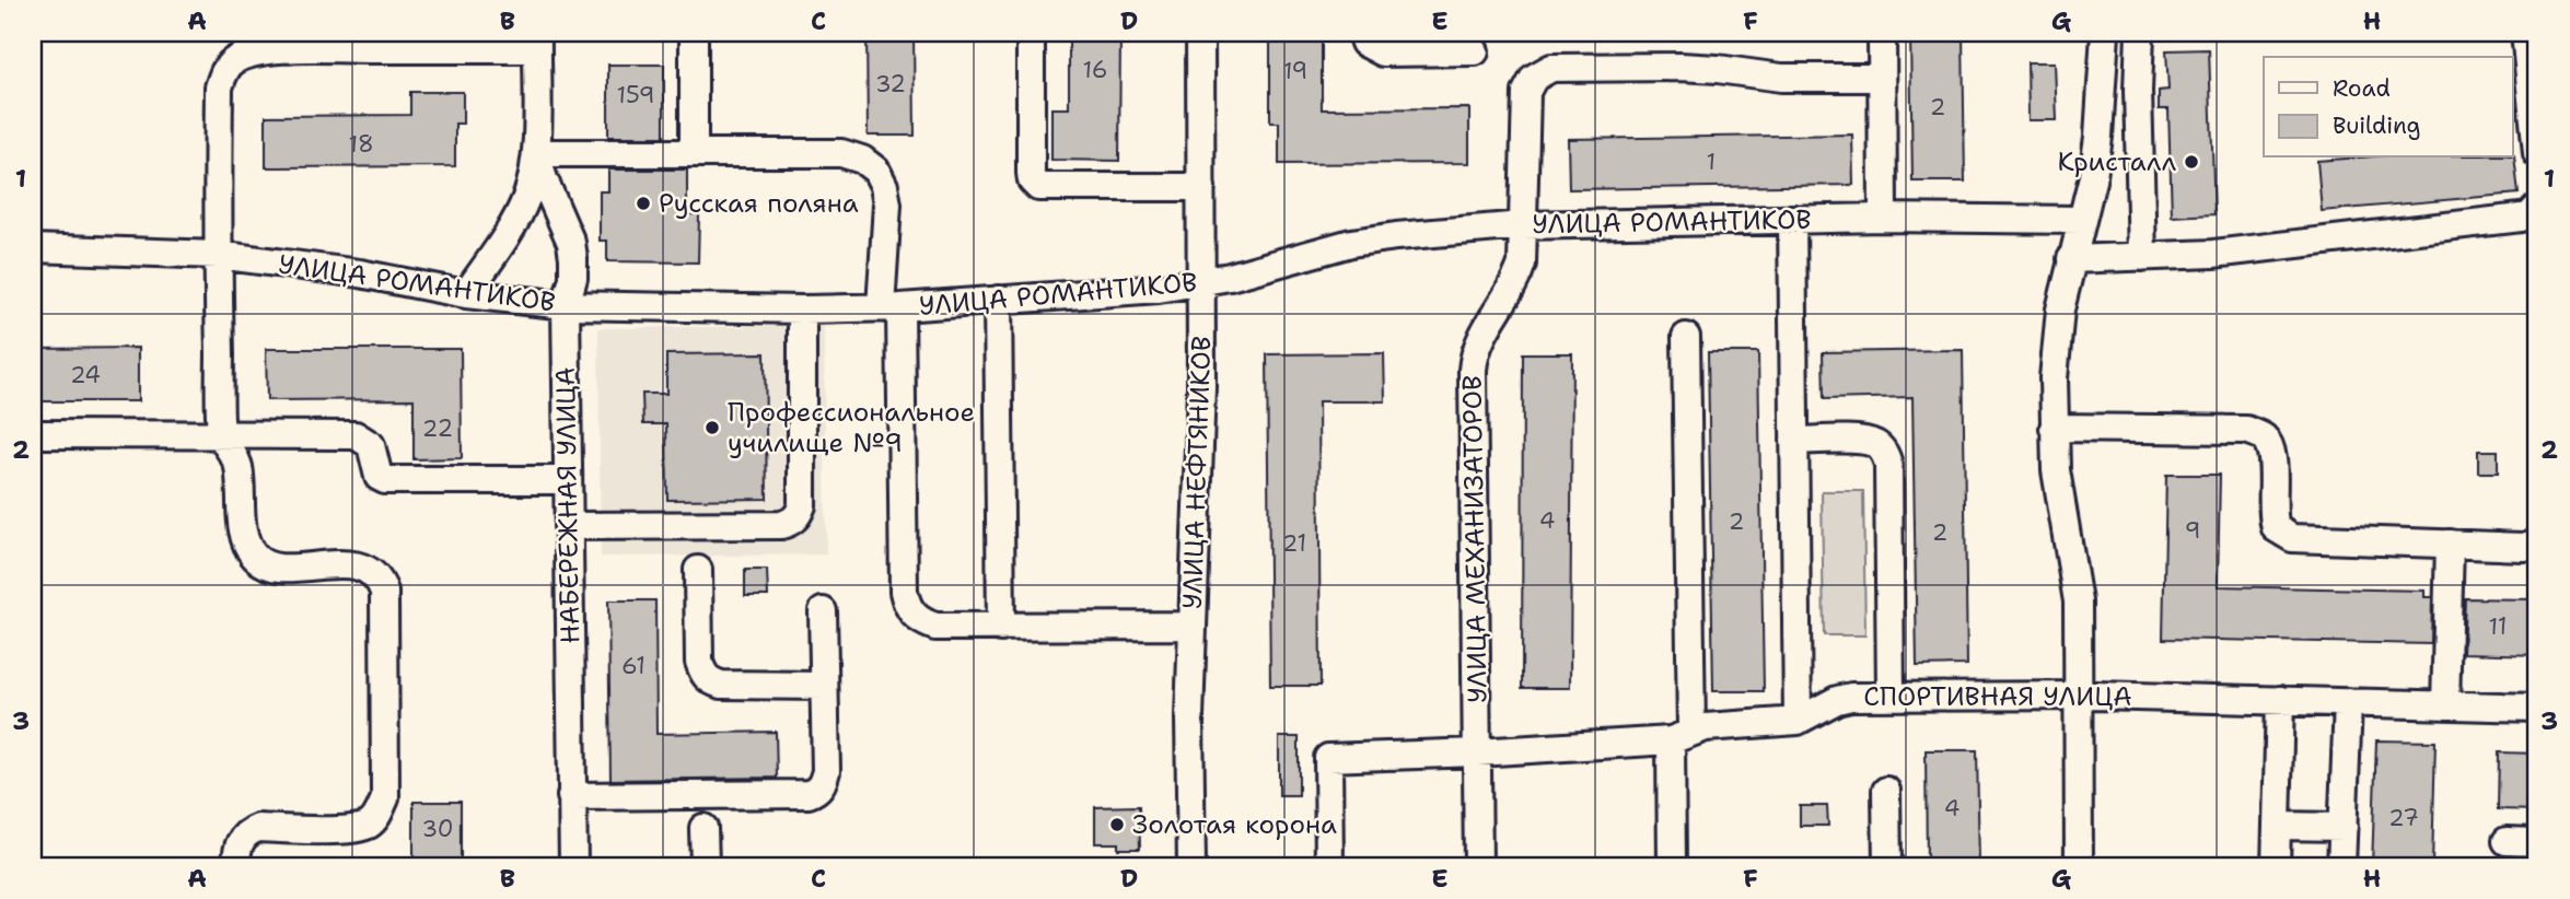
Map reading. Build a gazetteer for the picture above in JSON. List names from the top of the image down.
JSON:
{
  "streets": {
    "street": [
      "УЛИЦА РОМАНТИКОВ",
      "УЛИЦА НЕФТЯНИКОВ",
      "НАБЕРЕЖНАЯ УЛИЦА",
      "УЛИЦА МЕХАНИЗАТОРОВ",
      "СПОРТИВНАЯ УЛИЦА"
    ]
  },
  "crossings": [
    ["УЛИЦА РОМАНТИКОВ", "УЛИЦА НЕФТЯНИКОВ"],
    ["УЛИЦА РОМАНТИКОВ", "НАБЕРЕЖНАЯ УЛИЦА"],
    ["УЛИЦА РОМАНТИКОВ", "УЛИЦА МЕХАНИЗАТОРОВ"],
    ["УЛИЦА МЕХАНИЗАТОРОВ", "СПОРТИВНАЯ УЛИЦА"]
  ],
  "places": [
    "Кристалл",
    "Русская поляна",
    "Профессиональное училище №9",
    "Золотая корона"
  ],
  "house_numbers": [
    "16",
    "19",
    "32",
    "159",
    "2",
    "18",
    "1",
    "24",
    "22",
    "4",
    "2",
    "9",
    "2",
    "21",
    "11",
    "61",
    "4",
    "27",
    "30"
  ],
  "legend": ["Road", "Building"],
  "grid": {
    "columns": [
      "A",
      "B",
      "C",
      "D",
      "E",
      "F",
      "G",
      "H"
    ],
    "rows": ["1", "2", "3"]
  }
}
